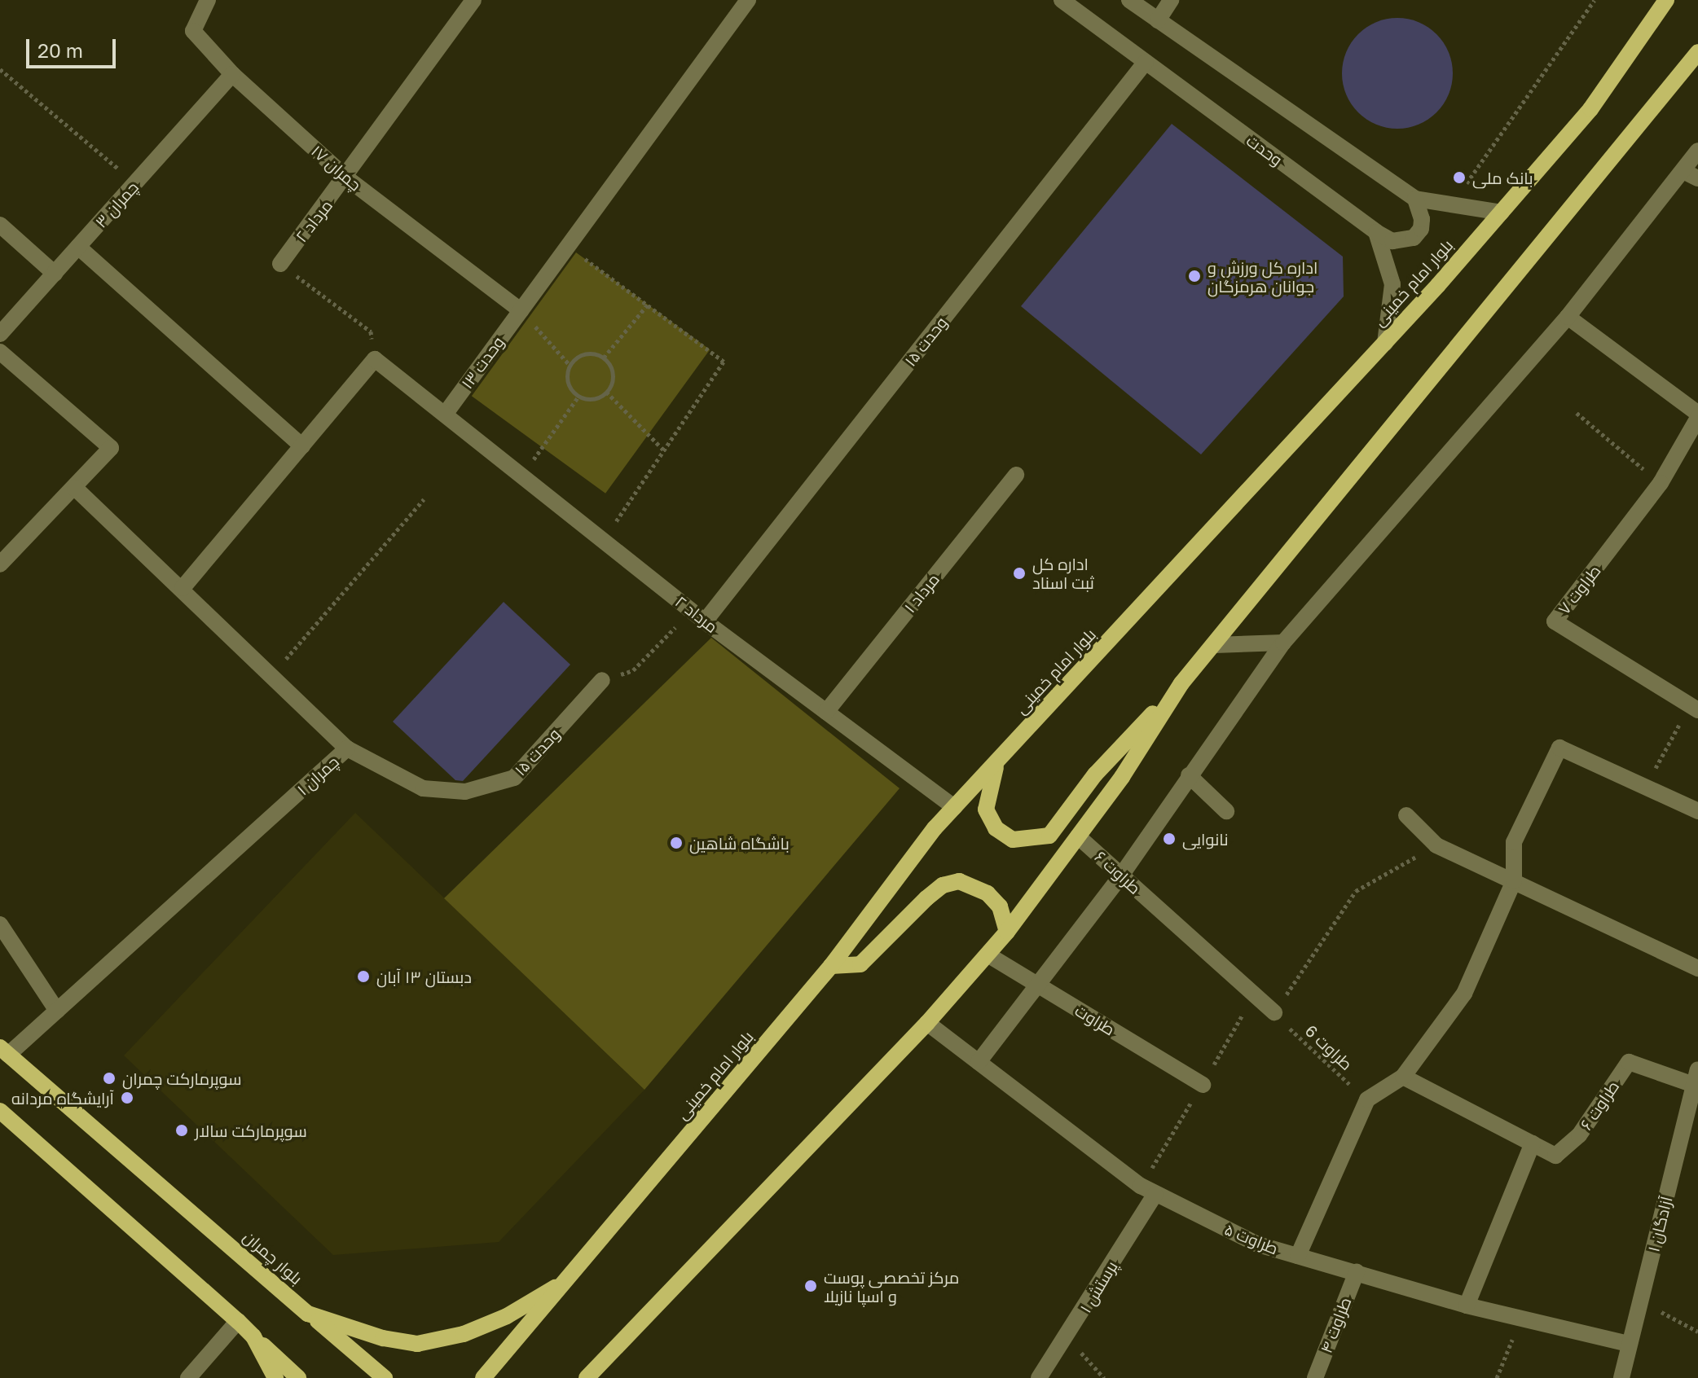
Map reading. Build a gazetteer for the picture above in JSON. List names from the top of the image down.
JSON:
{
  "streets": {
    "main road": ["بلوار امام خمینی", "بلوار چمران"],
    "street": [
      "وحدت",
      "چمران ۱۷",
      "چمران ۳",
      "مرداد ۲",
      "وحدت ۱۵",
      "وحدت ۱۳",
      "طراوت ۷",
      "مرداد ۱",
      "چمران ۱",
      "طراوت ۶",
      "طراوت",
      "آزادگان ۱",
      "طراوت ۵",
      "پرستش ۱",
      "طراوت ۴"
    ],
    "path": ["طراوت 6"]
  },
  "crossings": [
    ["وحدت", "وحدت ۱۵"],
    ["چمران ۱۷", "چمران ۳"],
    ["چمران ۱۷", "مرداد ۲"],
    ["چمران ۱۷", "وحدت ۱۳"],
    ["مرداد ۲", "بلوار امام خمینی"],
    ["مرداد ۲", "وحدت ۱۵"],
    ["مرداد ۲", "وحدت ۱۳"],
    ["مرداد ۲", "مرداد ۱"],
    ["بلوار امام خمینی", "بلوار چمران"],
    ["وحدت ۱۵", "چمران ۱"],
    ["چمران ۱", "بلوار چمران"],
    ["طراوت ۶", "طراوت 6"],
    ["طراوت ۶", "آزادگان ۱"],
    ["آزادگان ۱", "طراوت ۵"],
    ["طراوت ۵", "پرستش ۱"],
    ["طراوت ۵", "طراوت ۴"]
  ],
  "places": [
    "بانک ملی",
    "اداره کل ورزش و جوانان هرمزگان",
    "اداره کل ثبت اسناد",
    "نانوایی",
    "باشگاه شاهین",
    "دبستان ۱۳ آبان",
    "سوپرمارکت چمران",
    "آرایشگاه مردانه",
    "سوپرمارکت سالار",
    "مرکز تخصصی پوست و اسپا نازیلا"
  ],
  "scale_bar": "20 m"
}
